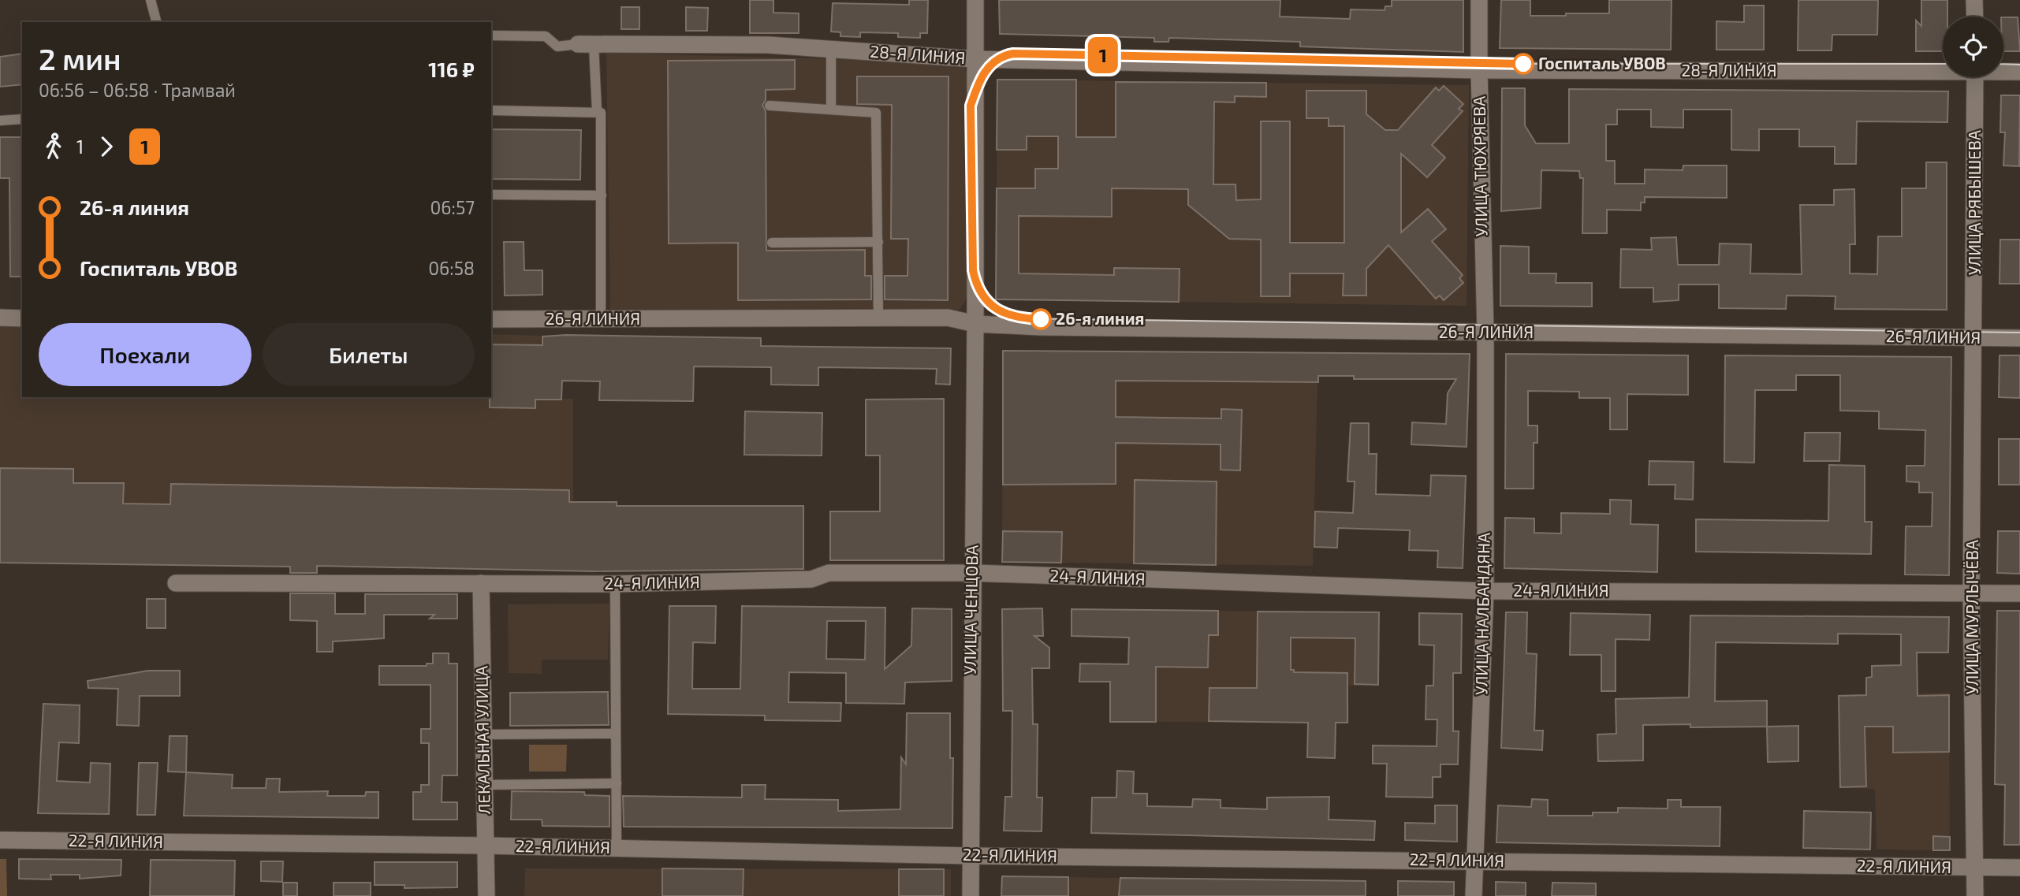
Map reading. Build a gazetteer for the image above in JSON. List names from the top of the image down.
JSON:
{
  "streets": {
    "street": [
      "28-Я ЛИНИЯ",
      "УЛИЦА ТЮХРЯЕВА",
      "УЛИЦА РЯБЫШЕВА",
      "26-Я ЛИНИЯ",
      "24-Я ЛИНИЯ",
      "УЛИЦА ЧЕНЦОВА",
      "УЛИЦА НАЛБАНДЯНА",
      "УЛИЦА МУРЛЫЧЁВА",
      "ЛЕКАЛЬНАЯ УЛИЦА",
      "22-Я ЛИНИЯ"
    ]
  },
  "crossings": [
    ["28-Я ЛИНИЯ", "УЛИЦА ТЮХРЯЕВА"],
    ["28-Я ЛИНИЯ", "УЛИЦА ЧЕНЦОВА"],
    ["УЛИЦА ТЮХРЯЕВА", "26-Я ЛИНИЯ"],
    ["УЛИЦА ТЮХРЯЕВА", "УЛИЦА НАЛБАНДЯНА"],
    ["УЛИЦА РЯБЫШЕВА", "26-Я ЛИНИЯ"],
    ["УЛИЦА РЯБЫШЕВА", "УЛИЦА МУРЛЫЧЁВА"],
    ["26-Я ЛИНИЯ", "УЛИЦА ЧЕНЦОВА"],
    ["26-Я ЛИНИЯ", "УЛИЦА НАЛБАНДЯНА"],
    ["26-Я ЛИНИЯ", "УЛИЦА МУРЛЫЧЁВА"],
    ["24-Я ЛИНИЯ", "УЛИЦА ЧЕНЦОВА"],
    ["24-Я ЛИНИЯ", "УЛИЦА НАЛБАНДЯНА"],
    ["24-Я ЛИНИЯ", "УЛИЦА МУРЛЫЧЁВА"],
    ["24-Я ЛИНИЯ", "ЛЕКАЛЬНАЯ УЛИЦА"],
    ["УЛИЦА ЧЕНЦОВА", "22-Я ЛИНИЯ"],
    ["УЛИЦА НАЛБАНДЯНА", "22-Я ЛИНИЯ"],
    ["УЛИЦА МУРЛЫЧЁВА", "22-Я ЛИНИЯ"],
    ["ЛЕКАЛЬНАЯ УЛИЦА", "22-Я ЛИНИЯ"]
  ],
  "places": ["Госпиталь УВОВ", "26-я линия"],
  "lines": ["tram line 1"],
  "page": {
    "on_map": "1",
    "heading": ["2 мин", "06:56 – 06:58 · Трамвай", "116 ₽"],
    "legs": ["1", "1"],
    "list": [
      {
        "name": "26-я линия",
        "value": "06:57"
      },
      {
        "name": "Госпиталь УВОВ",
        "value": "06:58"
      }
    ],
    "buttons": ["Поехали", "Билеты"]
  }
}
